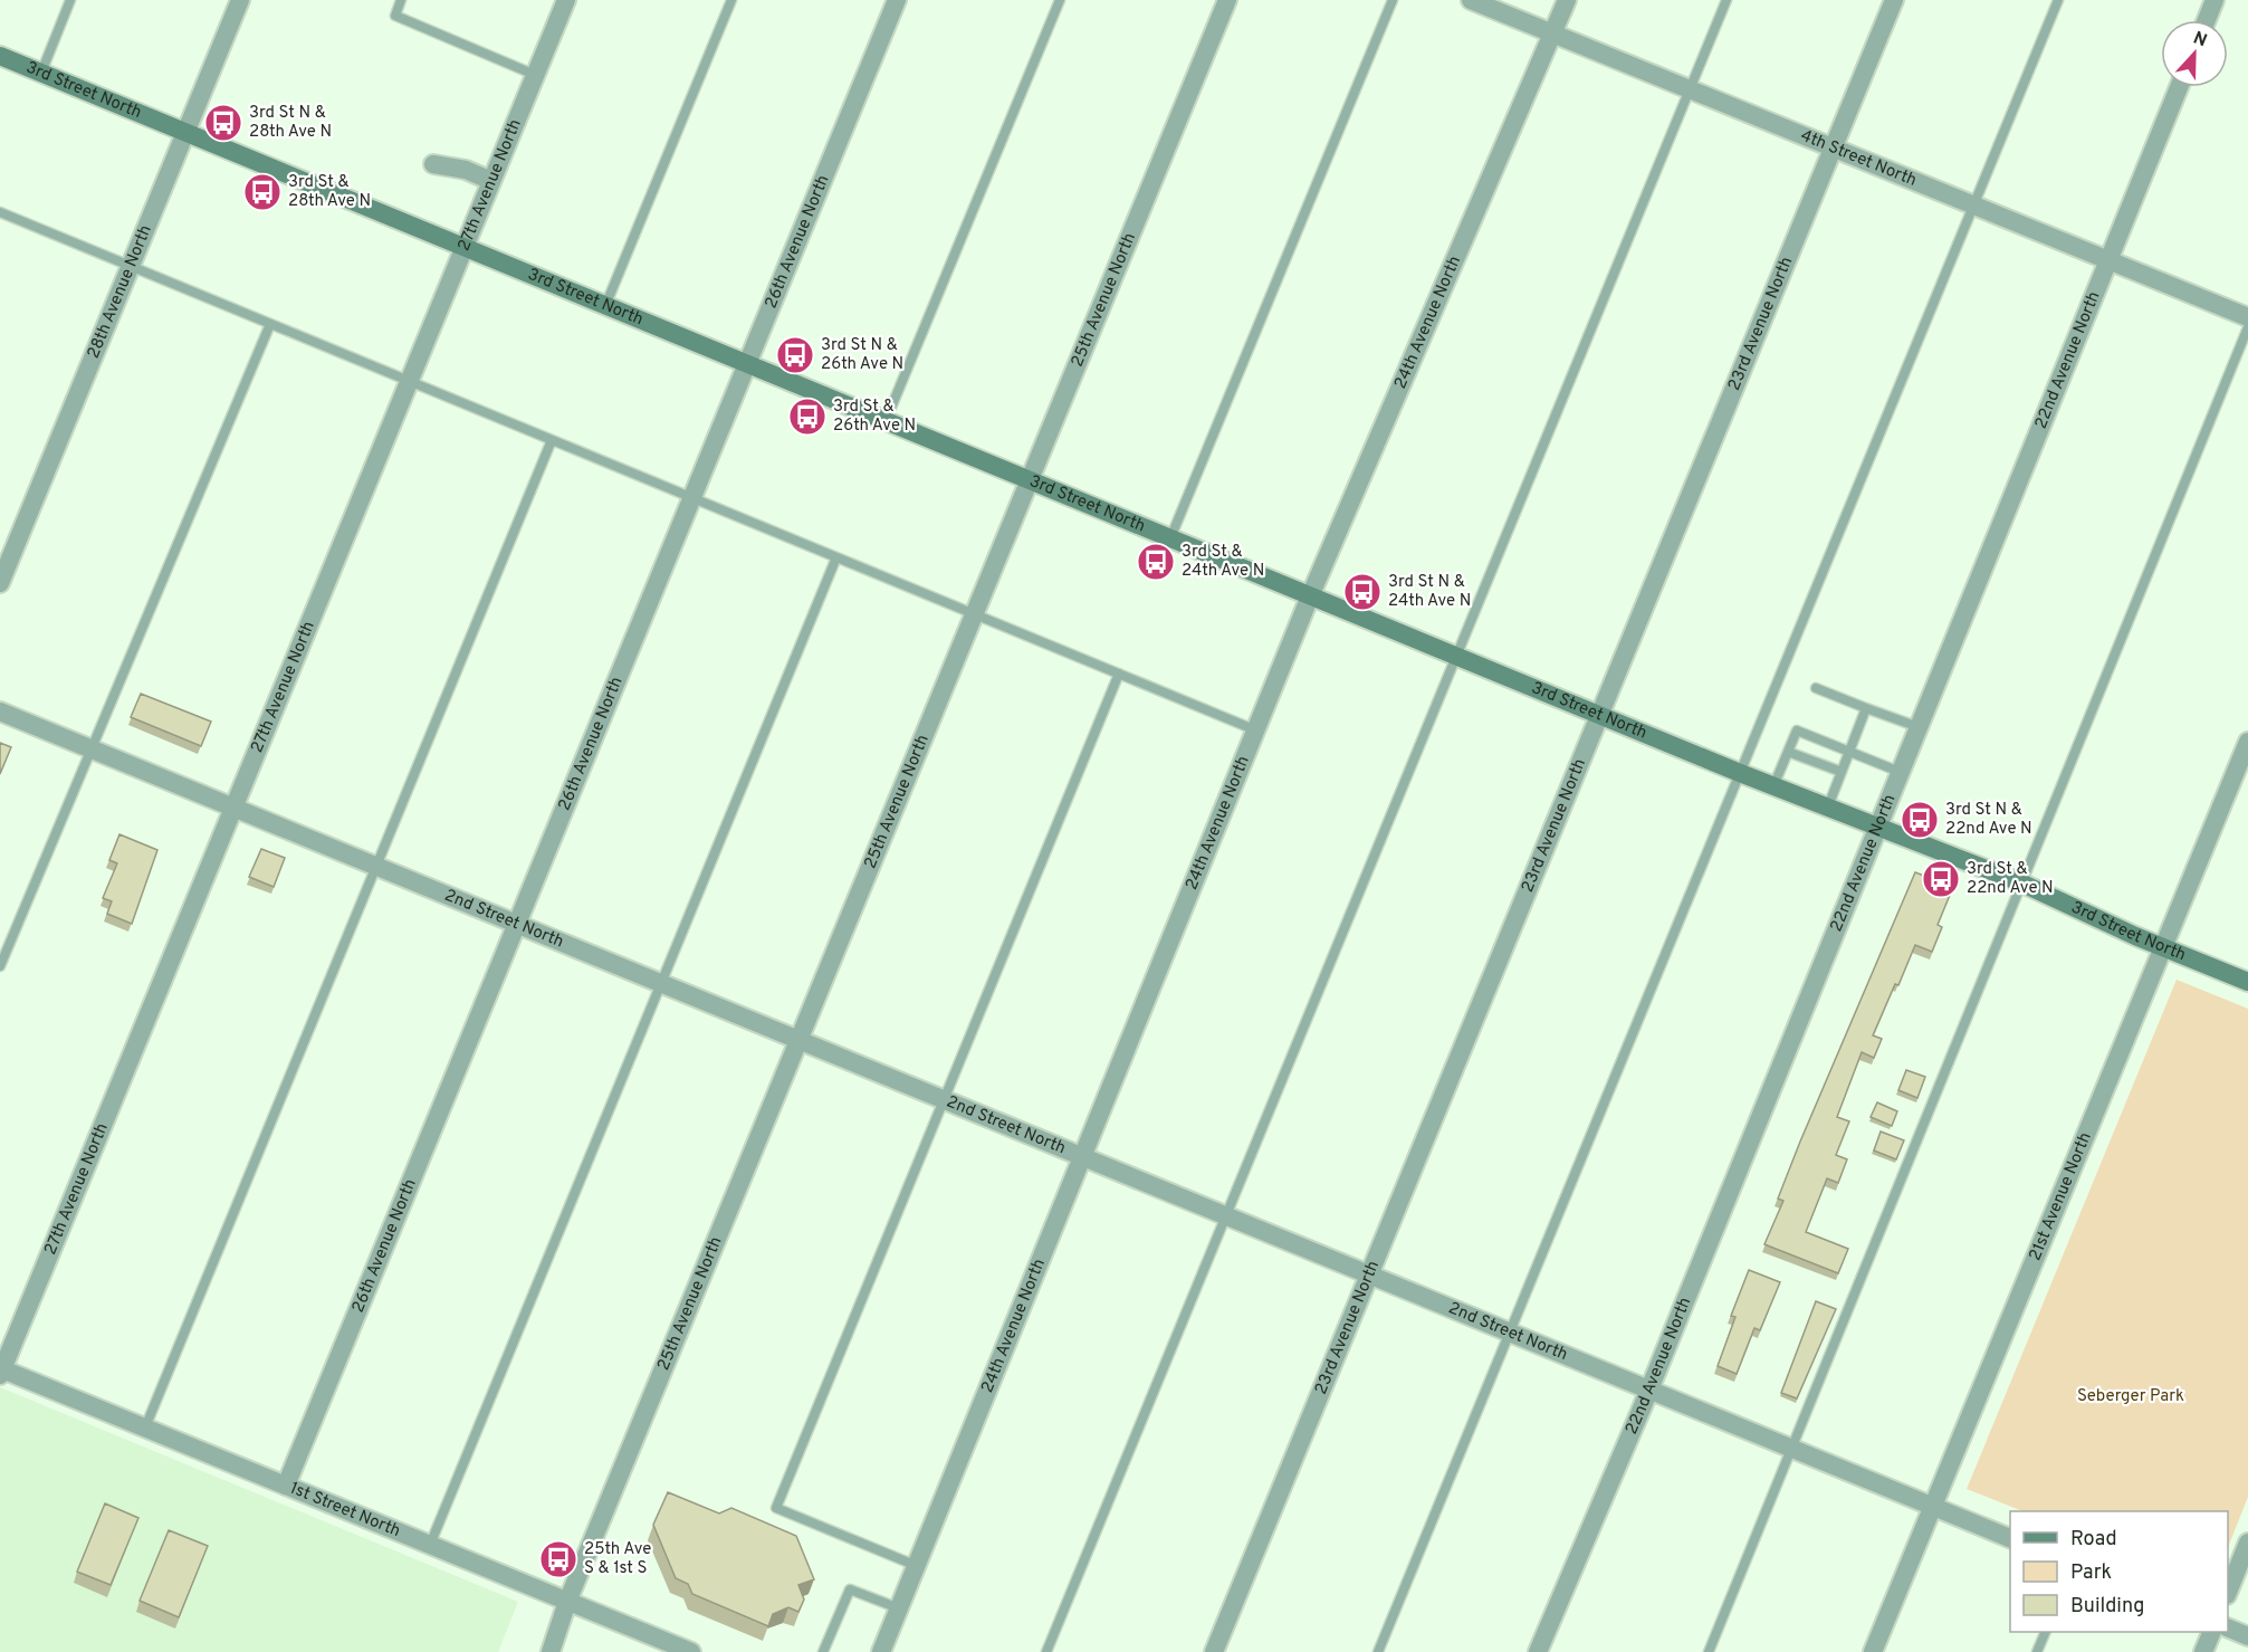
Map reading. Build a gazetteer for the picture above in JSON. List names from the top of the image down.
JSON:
{
  "streets": {
    "main road": ["3rd Street North"],
    "street": [
      "4th Street North",
      "27th Avenue North",
      "26th Avenue North",
      "28th Avenue North",
      "25th Avenue North",
      "24th Avenue North",
      "23rd Avenue North",
      "22nd Avenue North",
      "2nd Street North",
      "21st Avenue North",
      "1st Street North"
    ]
  },
  "crossings": [
    ["3rd Street North", "27th Avenue North"],
    ["3rd Street North", "26th Avenue North"],
    ["3rd Street North", "28th Avenue North"],
    ["3rd Street North", "25th Avenue North"],
    ["3rd Street North", "24th Avenue North"],
    ["3rd Street North", "23rd Avenue North"],
    ["3rd Street North", "22nd Avenue North"],
    ["3rd Street North", "21st Avenue North"],
    ["4th Street North", "24th Avenue North"],
    ["4th Street North", "23rd Avenue North"],
    ["4th Street North", "22nd Avenue North"],
    ["27th Avenue North", "2nd Street North"],
    ["27th Avenue North", "1st Street North"],
    ["26th Avenue North", "2nd Street North"],
    ["26th Avenue North", "1st Street North"],
    ["25th Avenue North", "2nd Street North"],
    ["25th Avenue North", "1st Street North"],
    ["24th Avenue North", "2nd Street North"],
    ["23rd Avenue North", "2nd Street North"],
    ["22nd Avenue North", "2nd Street North"],
    ["2nd Street North", "21st Avenue North"]
  ],
  "parks": ["Seberger Park"],
  "places": {
    "bus stop": [
      "3rd St N & 28th Ave N",
      "3rd St & 28th Ave N",
      "3rd St N & 26th Ave N",
      "3rd St & 26th Ave N",
      "3rd St & 24th Ave N",
      "3rd St N & 24th Ave N",
      "3rd St N & 22nd Ave N",
      "3rd St & 22nd Ave N",
      "25th Ave S & 1st S"
    ]
  },
  "legend": ["Road", "Park", "Building"],
  "north": "top"
}
